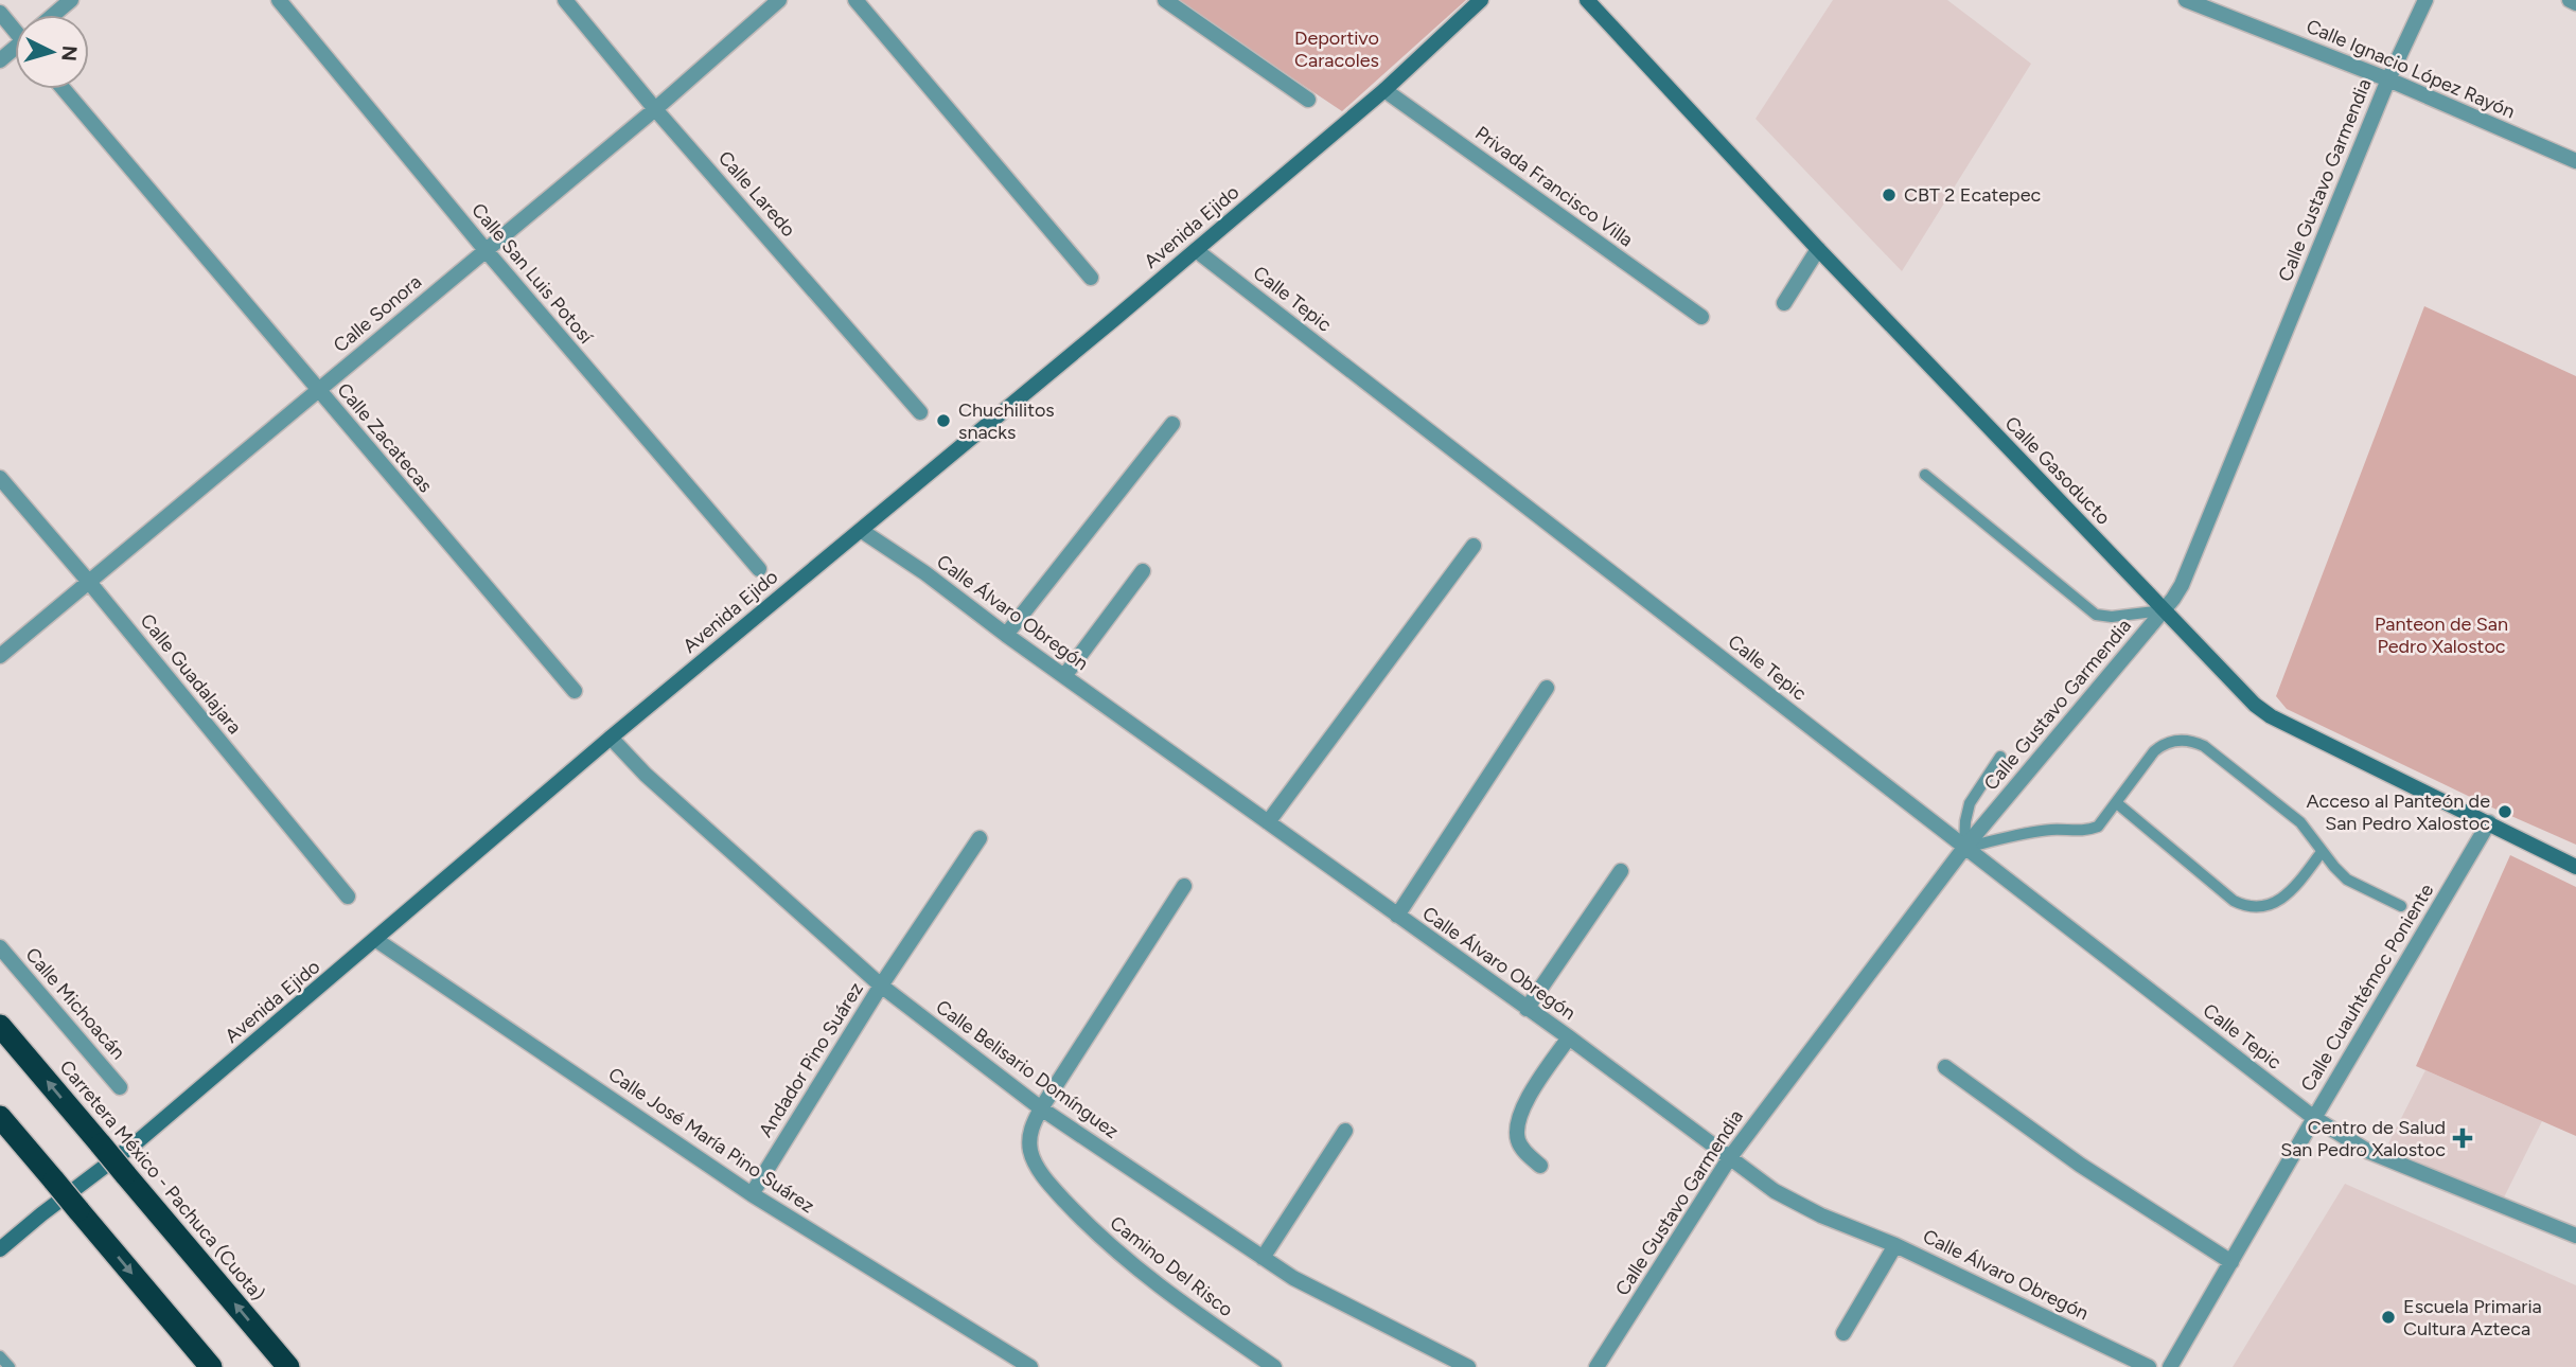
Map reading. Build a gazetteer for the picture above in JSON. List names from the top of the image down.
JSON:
{
  "streets": {
    "highway": ["Carretera México - Pachuca (Cuota)"],
    "main road": ["Avenida Ejido", "Calle Gasoducto"],
    "street": [
      "Calle Ignacio López Rayón",
      "Calle Gustavo Garmendia",
      "Privada Francisco Villa",
      "Calle Laredo",
      "Calle San Luis Potosí",
      "Calle Tepic",
      "Calle Sonora",
      "Calle Zacatecas",
      "Calle Álvaro Obregón",
      "Calle Guadalajara",
      "Calle Cuauhtémoc Poniente",
      "Calle Michoacán",
      "Andador Pino Suárez",
      "Calle Belisario Domínguez",
      "Calle José María Pino Suárez",
      "Camino Del Risco"
    ]
  },
  "crossings": [
    ["Calle Ignacio López Rayón", "Calle Gustavo Garmendia"],
    ["Calle Gustavo Garmendia", "Calle Tepic"],
    ["Calle Gustavo Garmendia", "Calle Gasoducto"],
    ["Calle Gustavo Garmendia", "Calle Álvaro Obregón"],
    ["Privada Francisco Villa", "Avenida Ejido"],
    ["Calle Laredo", "Calle Sonora"],
    ["Avenida Ejido", "Calle Tepic"],
    ["Avenida Ejido", "Calle Álvaro Obregón"],
    ["Avenida Ejido", "Calle Belisario Domínguez"],
    ["Avenida Ejido", "Calle José María Pino Suárez"],
    ["Calle San Luis Potosí", "Calle Sonora"],
    ["Calle Tepic", "Calle Cuauhtémoc Poniente"],
    ["Calle Sonora", "Calle Zacatecas"],
    ["Calle Sonora", "Calle Guadalajara"],
    ["Calle Gasoducto", "Calle Cuauhtémoc Poniente"],
    ["Andador Pino Suárez", "Calle Belisario Domínguez"],
    ["Andador Pino Suárez", "Calle José María Pino Suárez"],
    ["Calle Belisario Domínguez", "Camino Del Risco"]
  ],
  "parks": ["Deportivo Caracoles", "Panteon de San Pedro Xalostoc"],
  "places": {
    "other": [
      "CBT 2 Ecatepec",
      "Chuchilitos snacks",
      "Acceso al Panteón de San Pedro Xalostoc",
      "Escuela Primaria Cultura Azteca"
    ],
    "health": ["Centro de Salud San Pedro Xalostoc"]
  },
  "north": "right"
}
